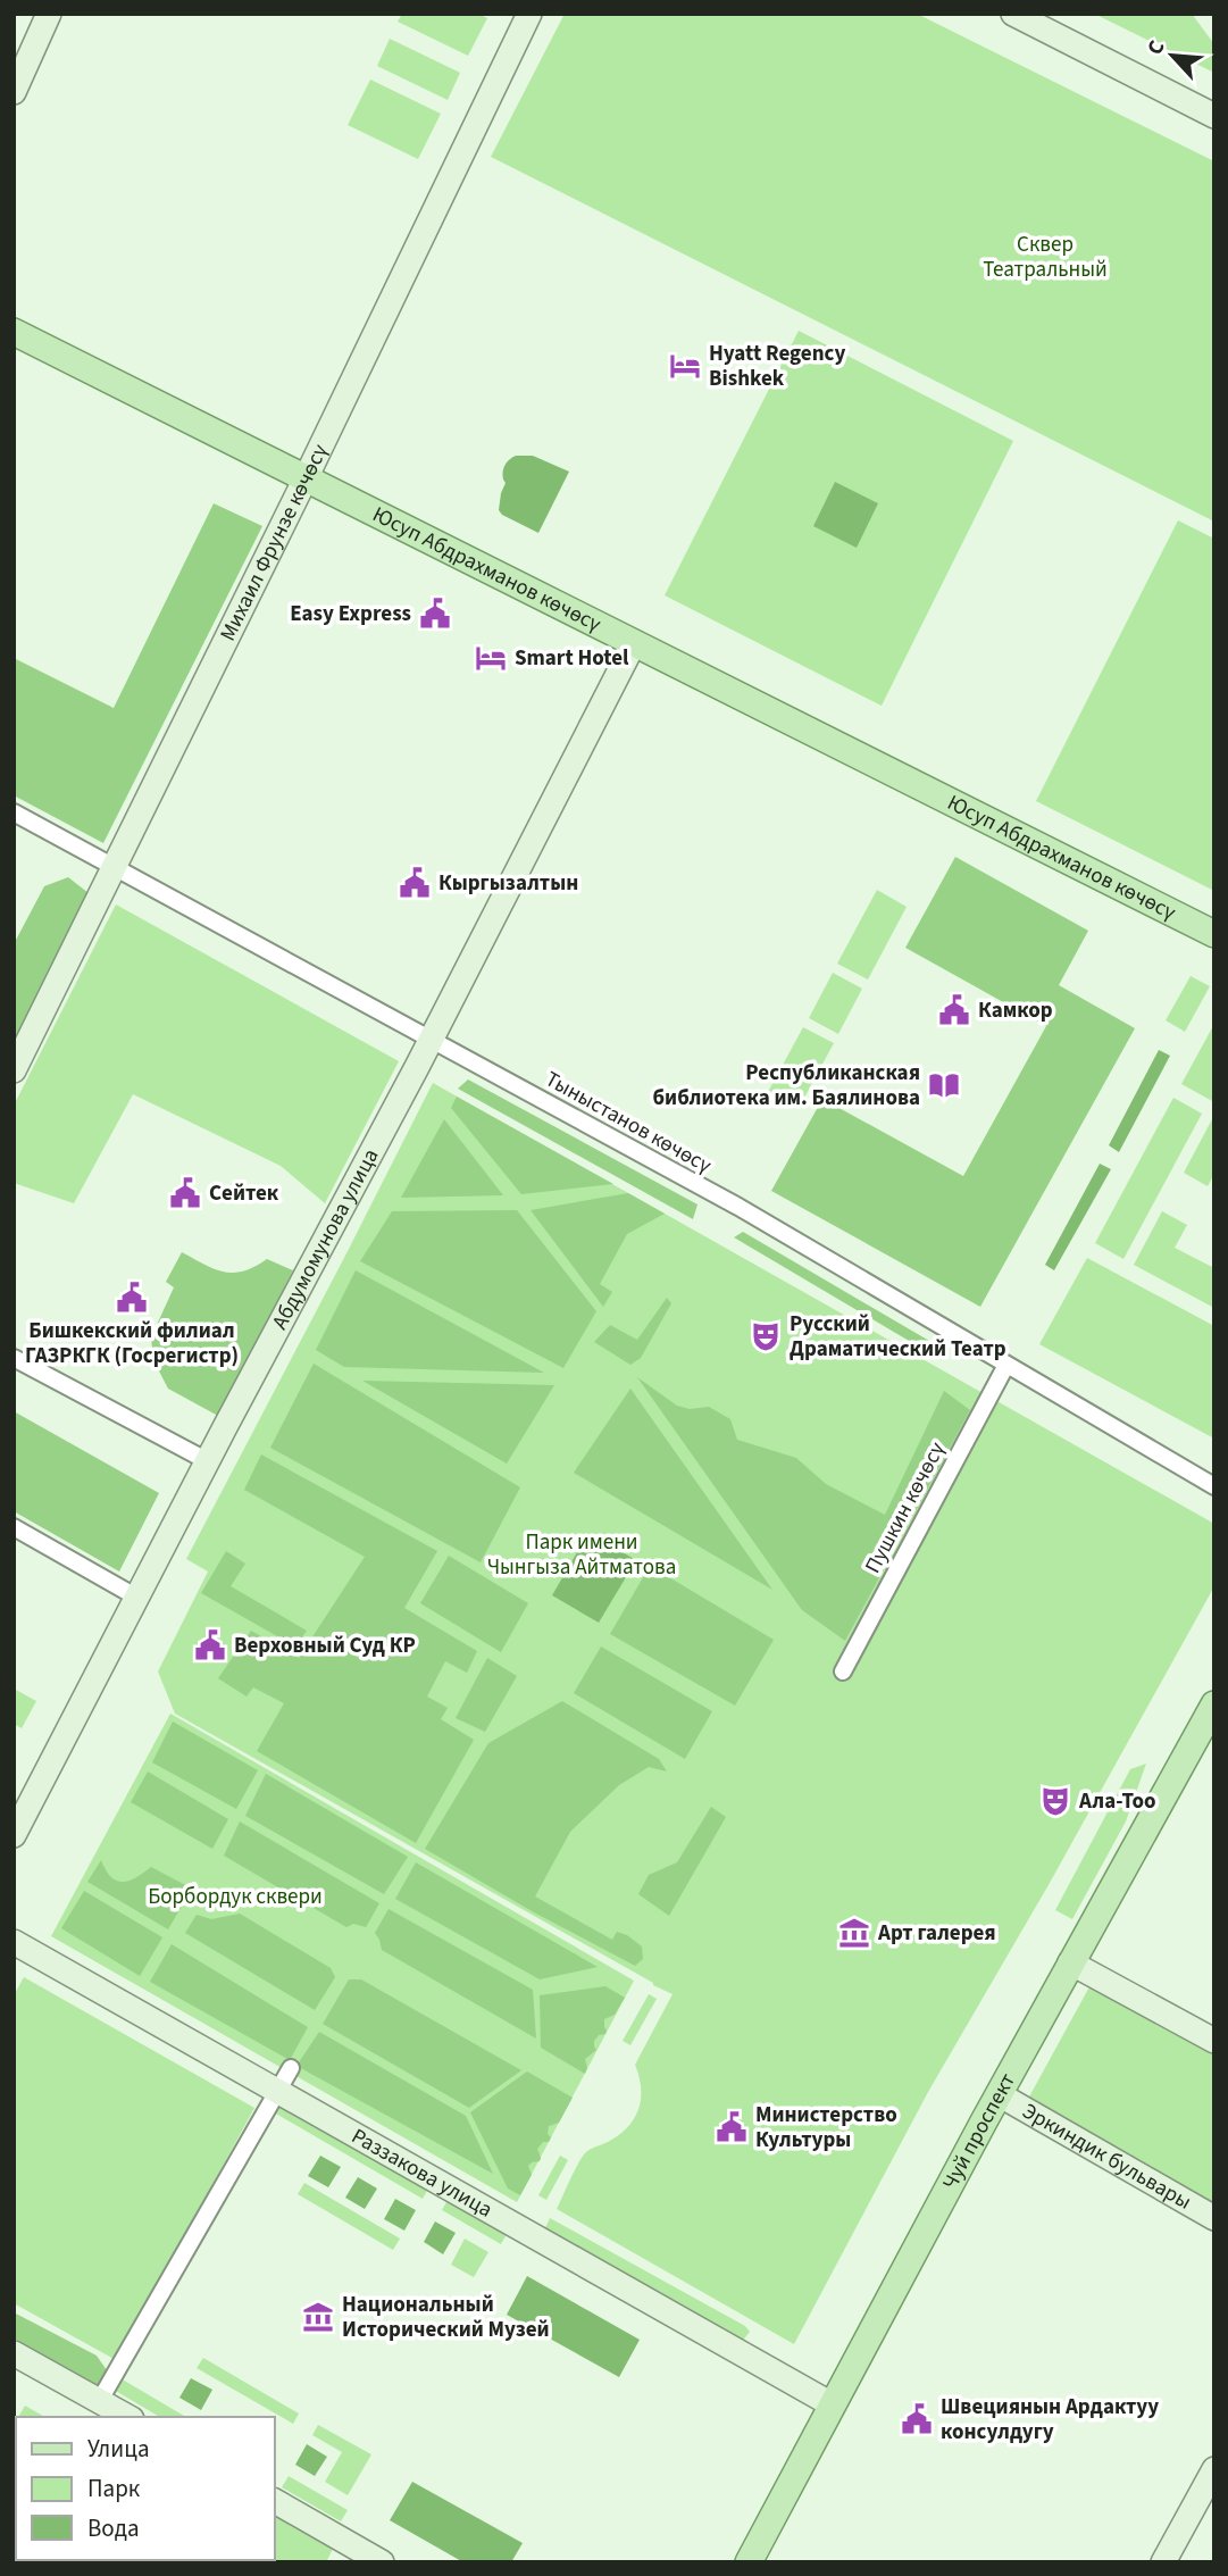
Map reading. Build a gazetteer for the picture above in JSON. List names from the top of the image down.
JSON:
{
  "streets": {
    "main road": ["Юсуп Абдрахманов көчөсү", "Чуй проспект"],
    "street": [
      "Михаил Фрунзе көчөсү",
      "Тыныстанов көчөсү",
      "Абдумомунова улица",
      "Пушкин көчөсү",
      "Эркиндик бульвары",
      "Раззакова улица"
    ]
  },
  "crossings": [
    ["Михаил Фрунзе көчөсү", "Юсуп Абдрахманов көчөсү"],
    ["Михаил Фрунзе көчөсү", "Тыныстанов көчөсү"],
    ["Юсуп Абдрахманов көчөсү", "Абдумомунова улица"],
    ["Тыныстанов көчөсү", "Абдумомунова улица"],
    ["Тыныстанов көчөсү", "Пушкин көчөсү"],
    ["Чуй проспект", "Эркиндик бульвары"],
    ["Чуй проспект", "Раззакова улица"]
  ],
  "parks": ["Сквер Театральный", "Парк имени Чынгыза Айтматова", "Борбордук сквери"],
  "places": {
    "hotel": ["Hyatt Regency Bishkek", "Smart Hotel"],
    "public building": [
      "Easy Express",
      "Кыргызалтын",
      "Камкор",
      "Сейтек",
      "Бишкекский филиал ГАЗРКГК (Госрегистр)",
      "Верховный Суд КР",
      "Министерство Культуры",
      "Швециянын Ардактуу консулдугу"
    ],
    "library": ["Республиканская библиотека им. Баялинова"],
    "theatre": ["Русский Драматический Театр", "Ала-Тоо"],
    "museum": ["Арт галерея", "Национальный Исторический Музей"]
  },
  "legend": ["Улица", "Парк", "Вода"],
  "north": "top left"
}
